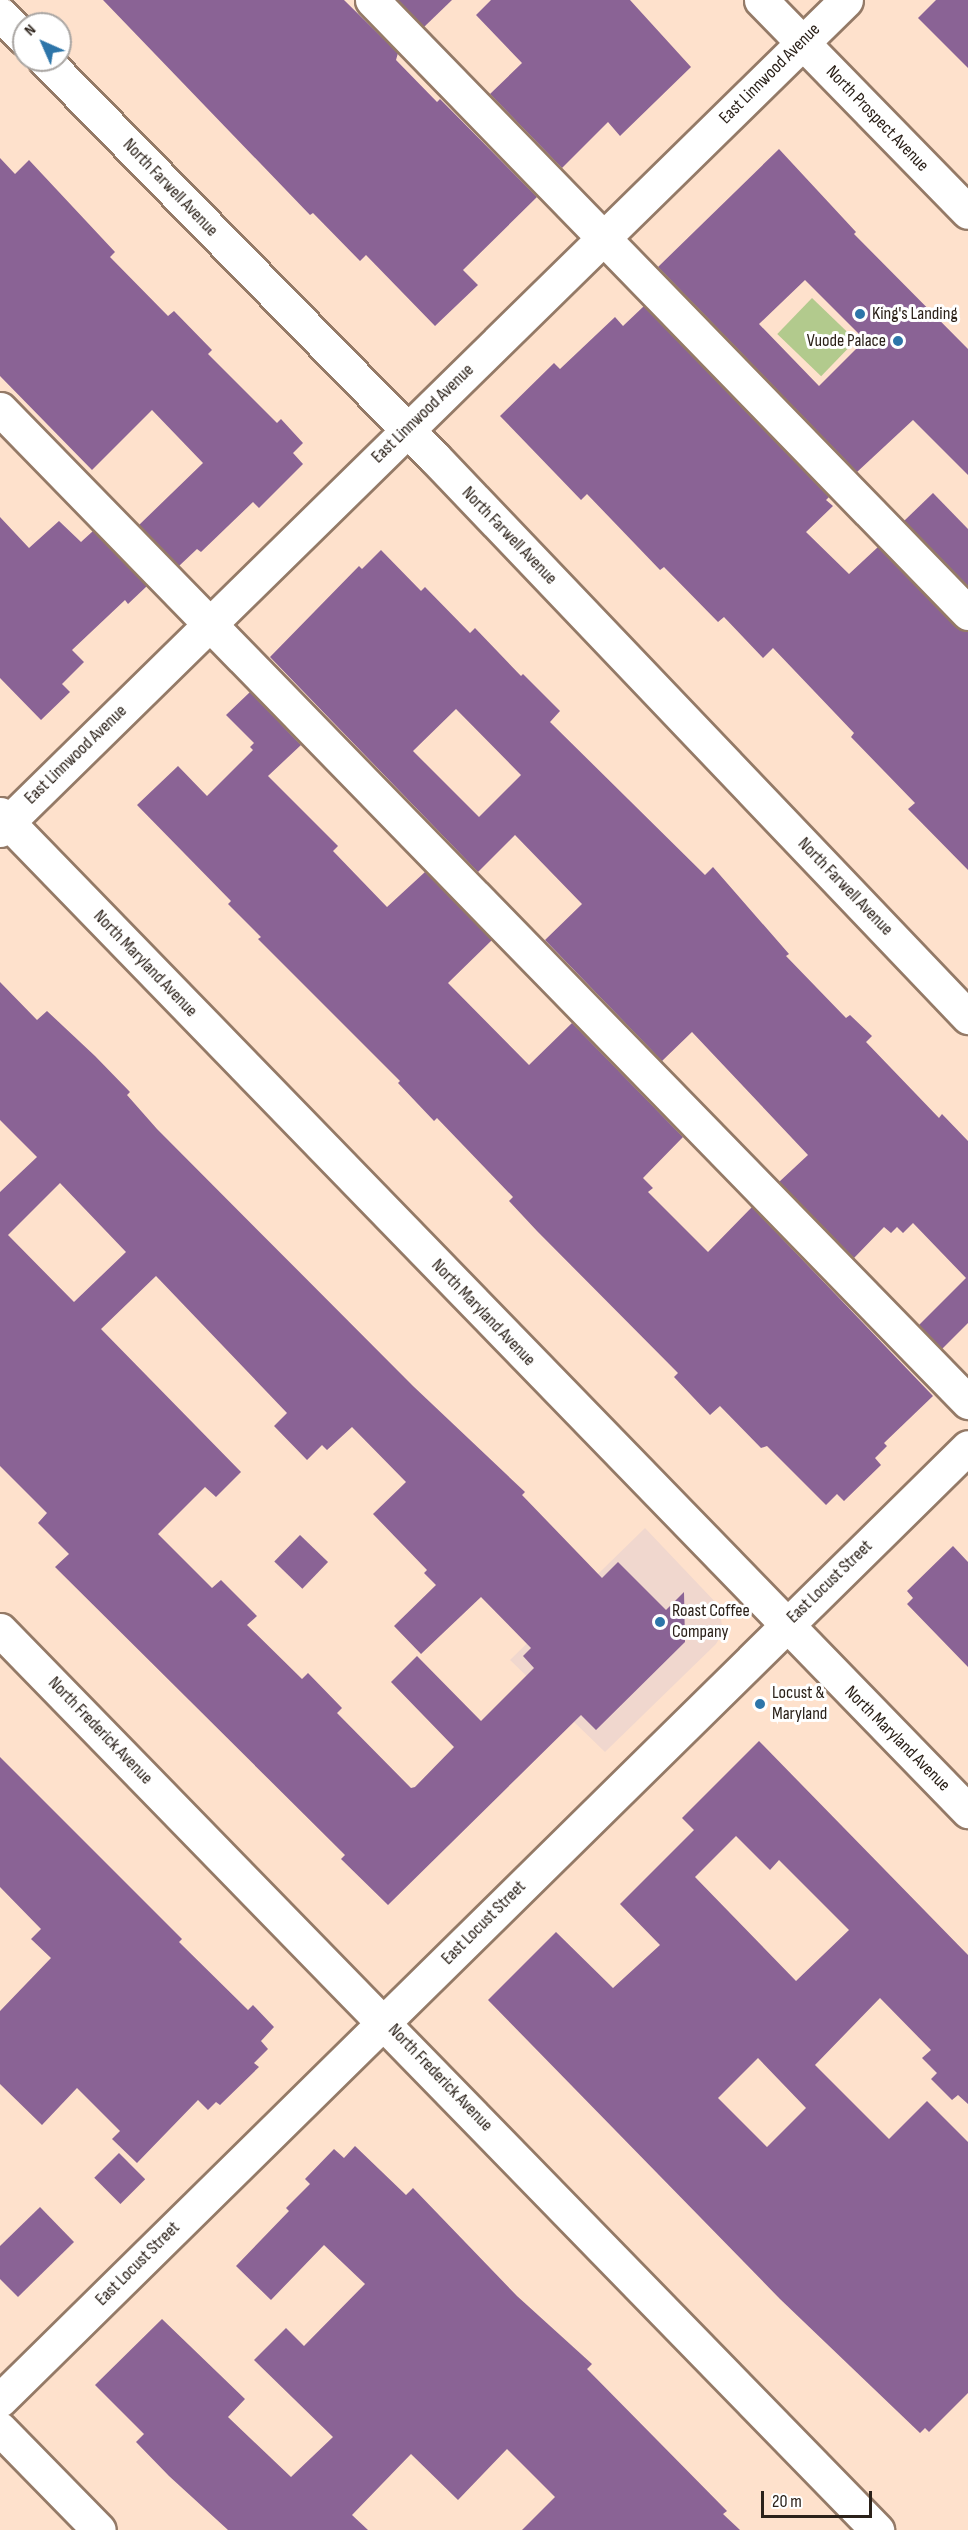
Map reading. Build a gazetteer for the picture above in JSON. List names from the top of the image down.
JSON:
{
  "streets": {
    "street": [
      "East Linnwood Avenue",
      "North Prospect Avenue",
      "North Farwell Avenue",
      "North Maryland Avenue",
      "East Locust Street",
      "North Frederick Avenue"
    ]
  },
  "crossings": [
    ["East Linnwood Avenue", "North Prospect Avenue"],
    ["East Linnwood Avenue", "North Farwell Avenue"],
    ["East Linnwood Avenue", "North Maryland Avenue"],
    ["North Maryland Avenue", "East Locust Street"],
    ["East Locust Street", "North Frederick Avenue"]
  ],
  "places": [
    "King's Landing",
    "Vuode Palace",
    "Roast Coffee Company",
    "Locust & Maryland"
  ],
  "scale_bar": "20 m",
  "north": "top left"
}
